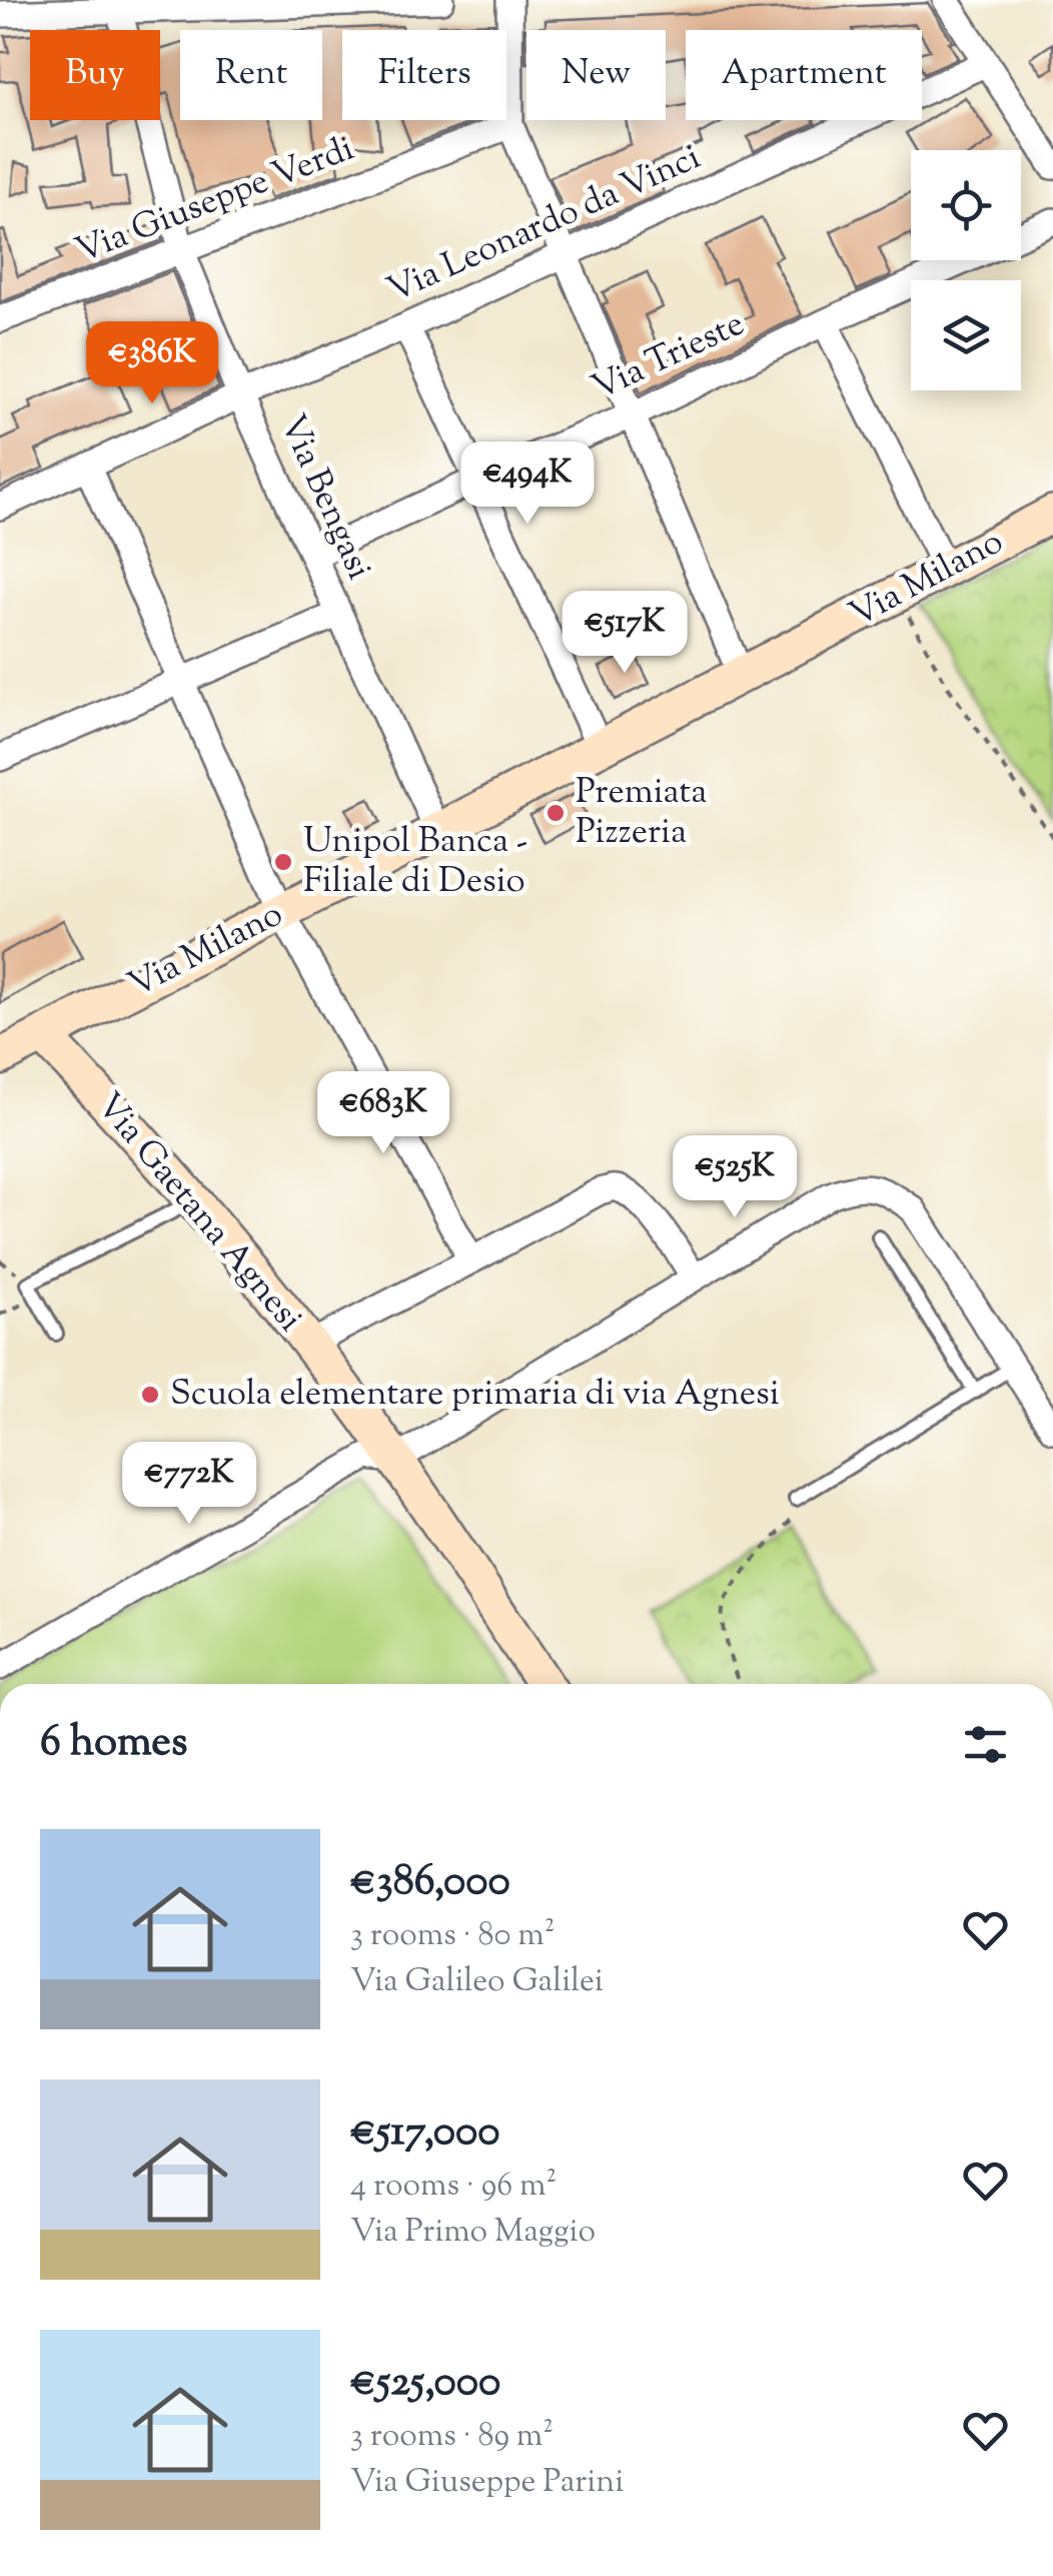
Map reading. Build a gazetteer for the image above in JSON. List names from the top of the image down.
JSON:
{
  "streets": {
    "main road": ["Via Milano", "Via Gaetana Agnesi"],
    "street": [
      "Via Giuseppe Verdi",
      "Via Leonardo da Vinci",
      "Via Trieste",
      "Via Bengasi"
    ]
  },
  "crossings": [
    ["Via Giuseppe Verdi", "Via Bengasi"],
    ["Via Leonardo da Vinci", "Via Bengasi"],
    ["Via Trieste", "Via Bengasi"],
    ["Via Bengasi", "Via Milano"],
    ["Via Milano", "Via Gaetana Agnesi"]
  ],
  "places": ["Premiata Pizzeria", "Unipol Banca - Filiale di Desio", "Scuola elementare primaria di via Agnesi"],
  "page": {
    "chip": [
      "Buy",
      "Rent",
      "Filters",
      "New",
      "Apartment"
    ],
    "price": [
      "€386K",
      "€494K",
      "€517K",
      "€683K",
      "€525K",
      "€772K"
    ],
    "heading": "6 homes",
    "list": [
      {
        "name": "€386,000",
        "note": "3 rooms · 80 m² · Via Galileo Galilei"
      },
      {
        "name": "€517,000",
        "note": "4 rooms · 96 m² · Via Primo Maggio"
      },
      {
        "name": "€525,000",
        "note": "3 rooms · 89 m² · Via Giuseppe Parini"
      }
    ]
  }
}
